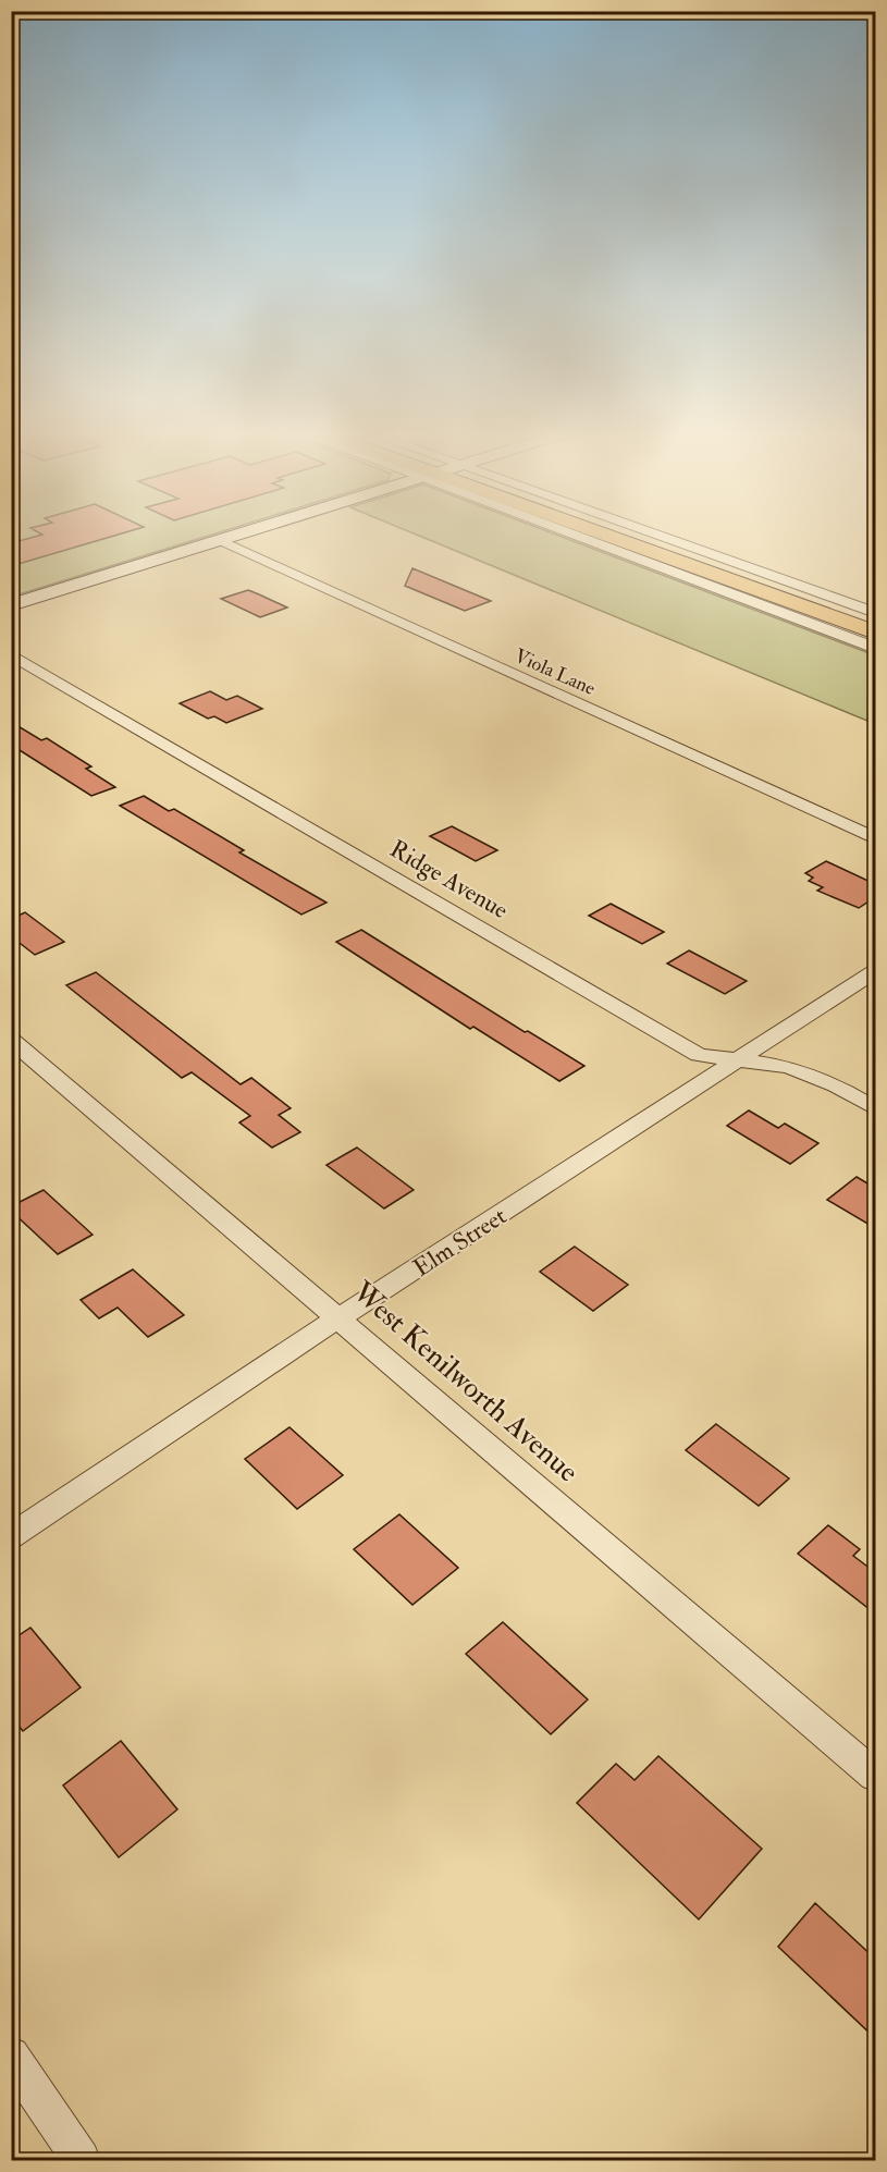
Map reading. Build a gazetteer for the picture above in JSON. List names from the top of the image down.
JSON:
{
  "streets": {
    "street": [
      "Viola Lane",
      "Ridge Avenue",
      "Elm Street",
      "West Kenilworth Avenue"
    ]
  },
  "crossings": [
    ["Ridge Avenue", "Elm Street"],
    ["Elm Street", "West Kenilworth Avenue"]
  ]
}
